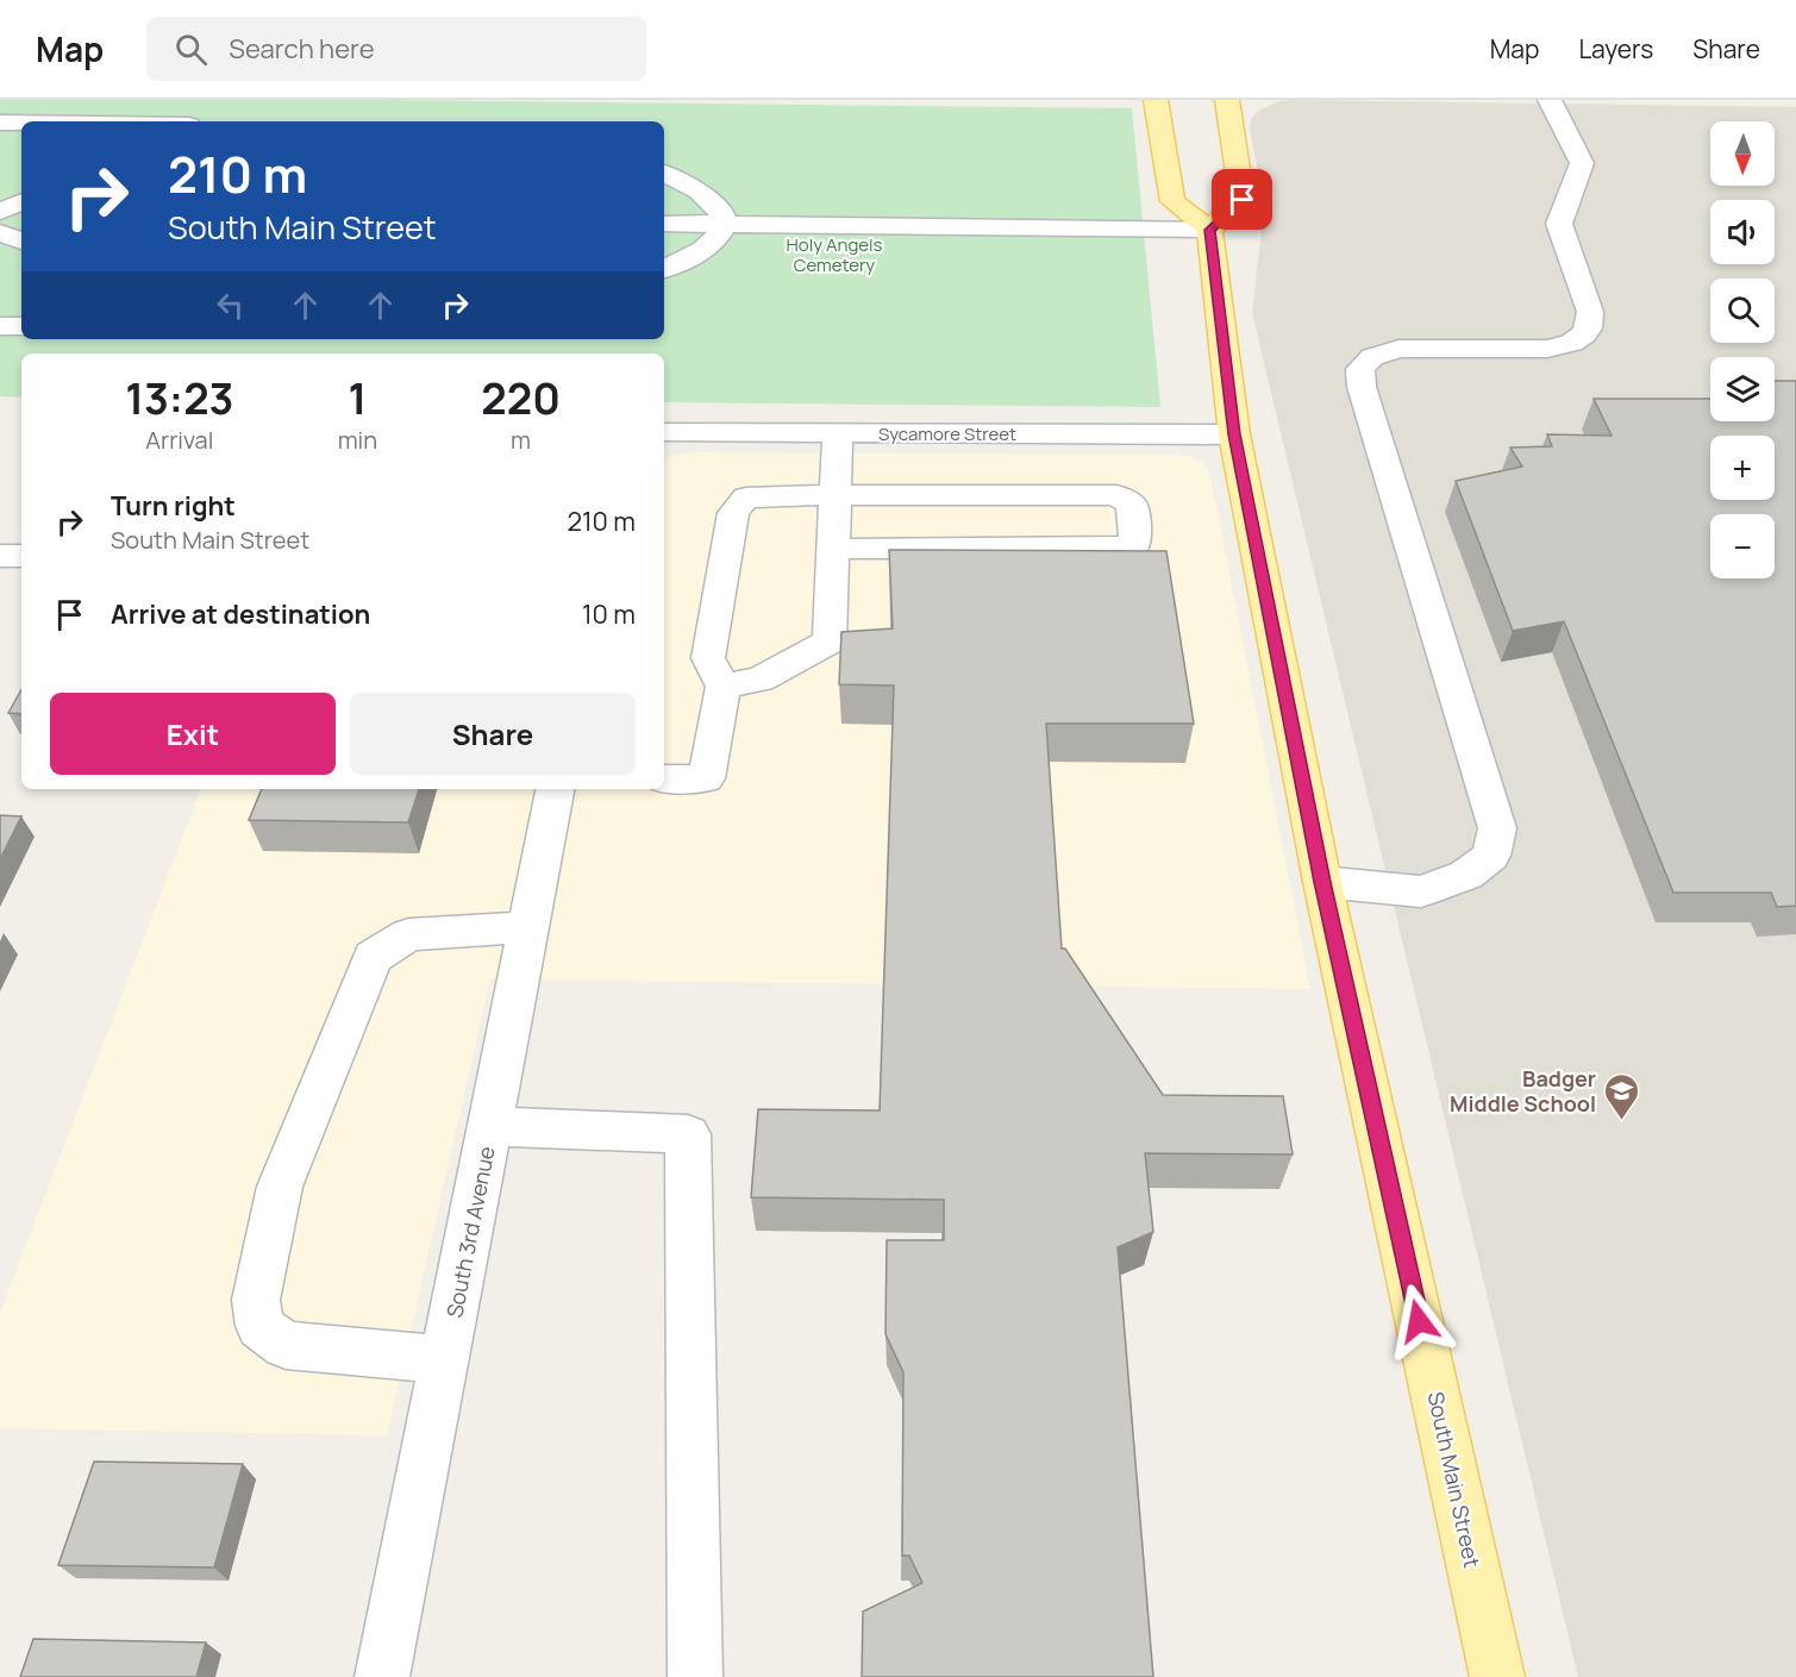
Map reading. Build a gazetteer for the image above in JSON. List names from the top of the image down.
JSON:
{
  "streets": {
    "main road": ["South Main Street"],
    "street": ["Sycamore Street", "South 3rd Avenue"]
  },
  "crossings": [
    ["Sycamore Street", "South Main Street"]
  ],
  "parks": ["Holy Angels Cemetery"],
  "places": {
    "school or university": ["Badger Middle School"]
  },
  "north": "bottom",
  "page": {
    "header": "Map",
    "search": "Search here",
    "nav": ["Map", "Layers", "Share"],
    "map_buttons": ["+", "−"],
    "turn": ["210 m", "South Main Street"],
    "eta": [
      "13:23",
      "Arrival",
      "1",
      "min",
      "220",
      "m"
    ],
    "list": [
      {
        "name": "Turn right",
        "note": "South Main Street",
        "value": "210 m"
      },
      {
        "name": "Arrive at destination",
        "value": "10 m"
      }
    ],
    "buttons": ["Exit", "Share"]
  }
}
